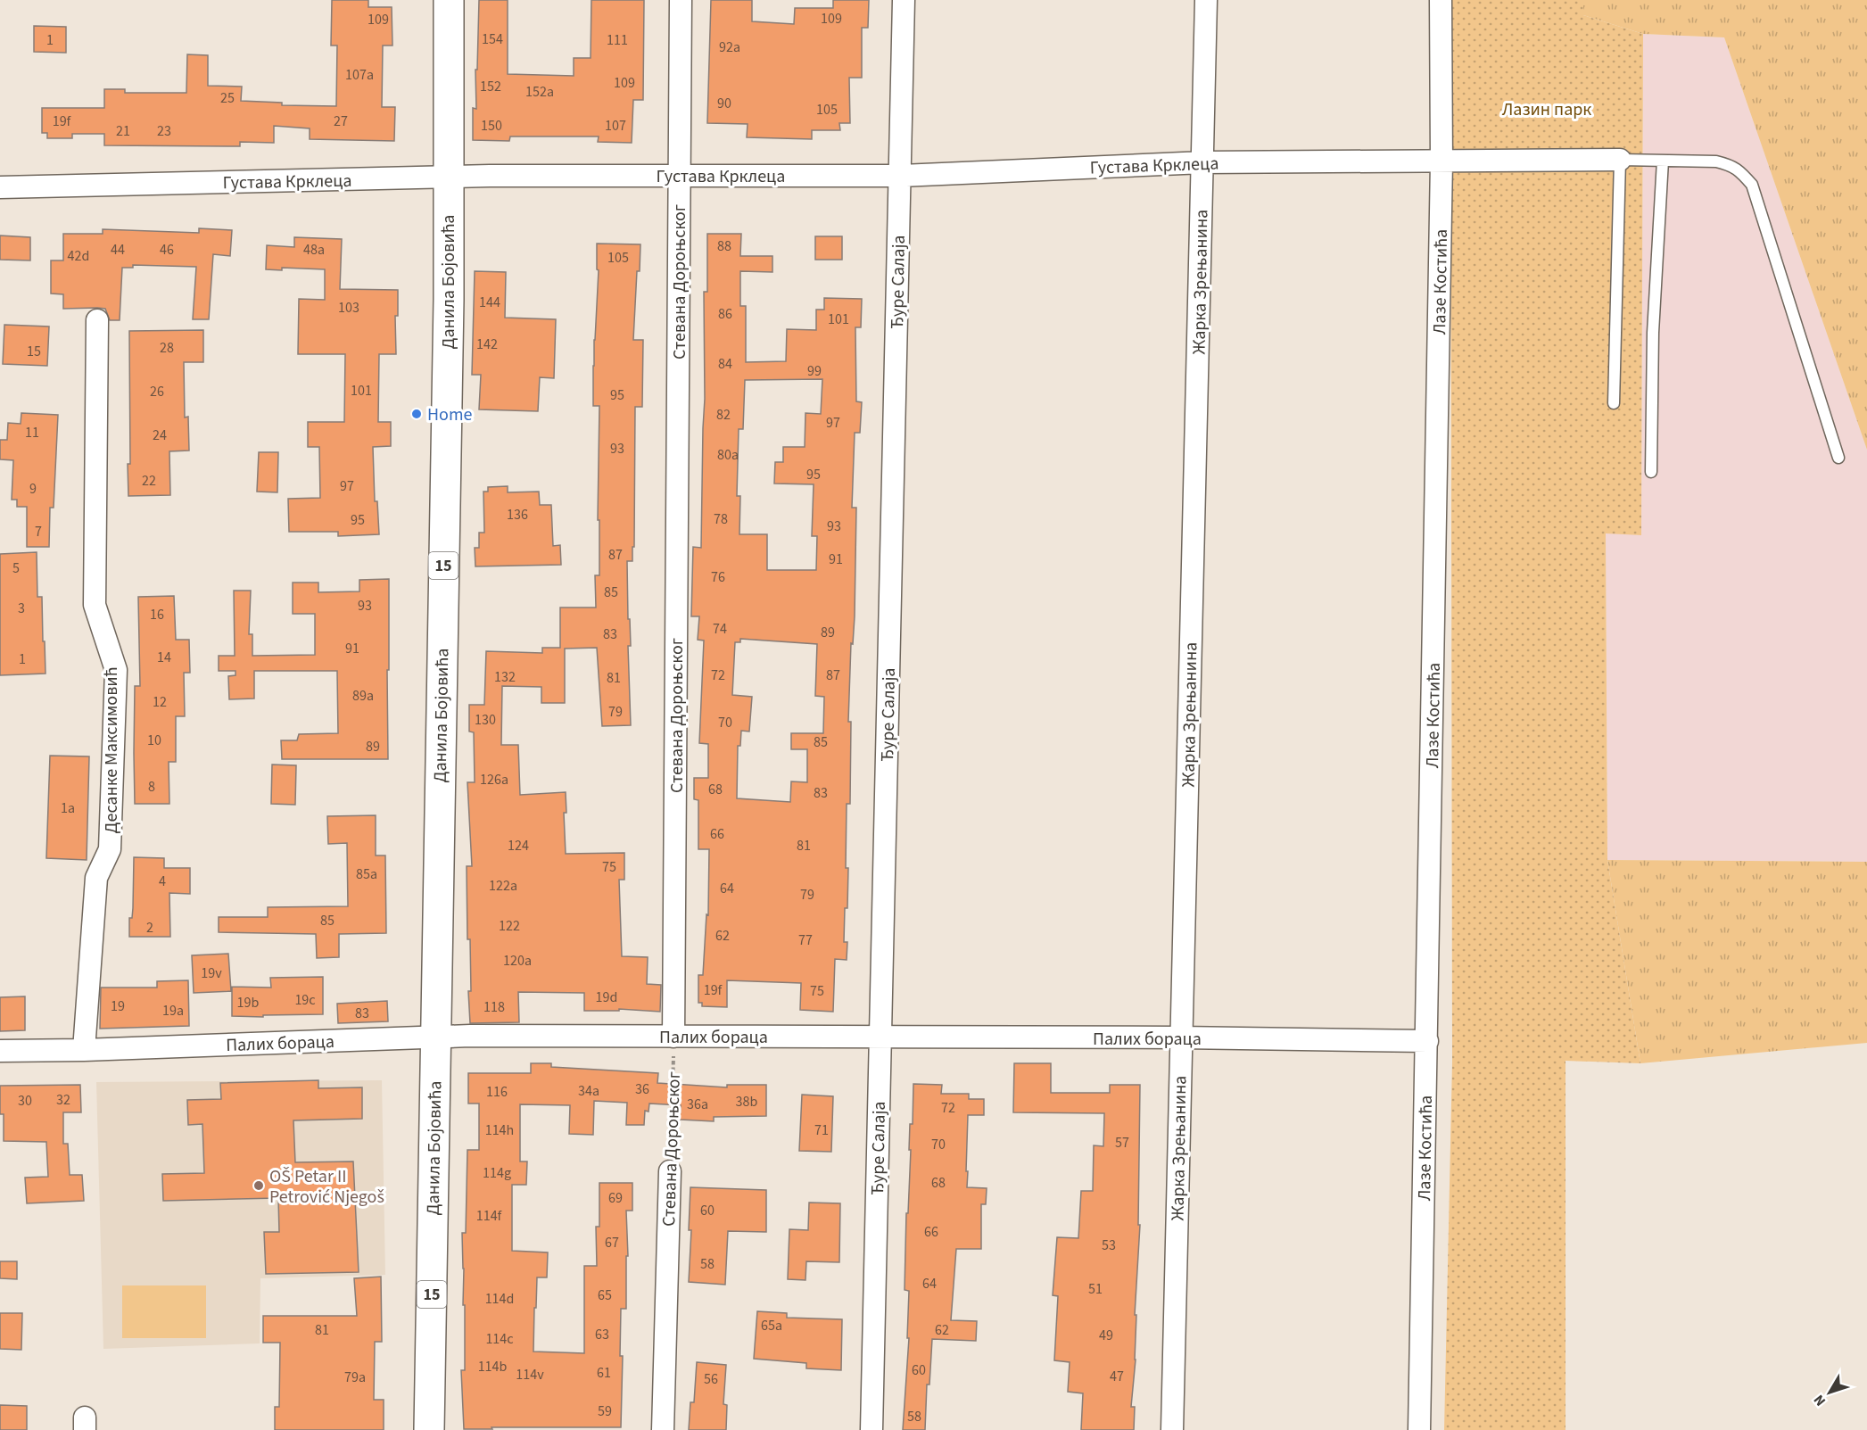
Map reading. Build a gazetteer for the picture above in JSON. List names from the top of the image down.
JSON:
{
  "streets": {
    "main road": ["Данила Бојовића", "15"],
    "street": [
      "Густава Крклеца",
      "Стевана Дороњског",
      "Ђуре Салаја",
      "Жарка Зрењанина",
      "Лазе Костића",
      "Десанке Максимовић",
      "Палих бораца"
    ]
  },
  "crossings": [
    ["Густава Крклеца", "Данила Бојовића"],
    ["Густава Крклеца", "Стевана Дороњског"],
    ["Густава Крклеца", "Ђуре Салаја"],
    ["Густава Крклеца", "Жарка Зрењанина"],
    ["Густава Крклеца", "Лазе Костића"],
    ["Данила Бојовића", "Палих бораца"],
    ["Стевана Дороњског", "Палих бораца"],
    ["Ђуре Салаја", "Палих бораца"],
    ["Жарка Зрењанина", "Палих бораца"],
    ["Лазе Костића", "Палих бораца"],
    ["Десанке Максимовић", "Палих бораца"]
  ],
  "parks": ["Лазин парк"],
  "places": ["Home", "OŠ Petar II Petrović Njegoš"],
  "house_numbers": [
    "109",
    "109",
    "154",
    "1",
    "111",
    "92a",
    "107a",
    "109",
    "152",
    "152a",
    "25",
    "90",
    "105",
    "19f",
    "27",
    "150",
    "107",
    "21",
    "23",
    "88",
    "44",
    "46",
    "48a",
    "42d",
    "105",
    "144",
    "103",
    "86",
    "101",
    "142",
    "28",
    "15",
    "84",
    "99",
    "101",
    "26",
    "95",
    "82",
    "97",
    "11",
    "24",
    "93",
    "80a",
    "95",
    "22",
    "97",
    "9",
    "136",
    "78",
    "95",
    "93",
    "7",
    "87",
    "91",
    "5",
    "76",
    "85",
    "93",
    "3",
    "16",
    "74",
    "89",
    "83",
    "91",
    "14",
    "1",
    "72",
    "87",
    "132",
    "81",
    "89a",
    "12",
    "79",
    "130",
    "70",
    "10",
    "85",
    "89",
    "126a",
    "8",
    "68",
    "83",
    "1a",
    "66",
    "124",
    "81",
    "75",
    "85a",
    "4",
    "122a",
    "64",
    "79",
    "85",
    "122",
    "2",
    "62",
    "77",
    "120a",
    "19v",
    "19f",
    "75",
    "19d",
    "19c",
    "19b",
    "19",
    "118",
    "19a",
    "83",
    "36",
    "34a",
    "116",
    "32",
    "30",
    "38b",
    "36a",
    "72",
    "114h",
    "71",
    "57",
    "70",
    "114g",
    "68",
    "69",
    "60",
    "114f",
    "66",
    "67",
    "53",
    "58",
    "64",
    "51",
    "65",
    "114d",
    "65a",
    "81",
    "62",
    "63",
    "49",
    "114c",
    "114b",
    "60",
    "61",
    "114v",
    "47",
    "79a",
    "56",
    "59",
    "58"
  ],
  "north": "bottom left"
}
